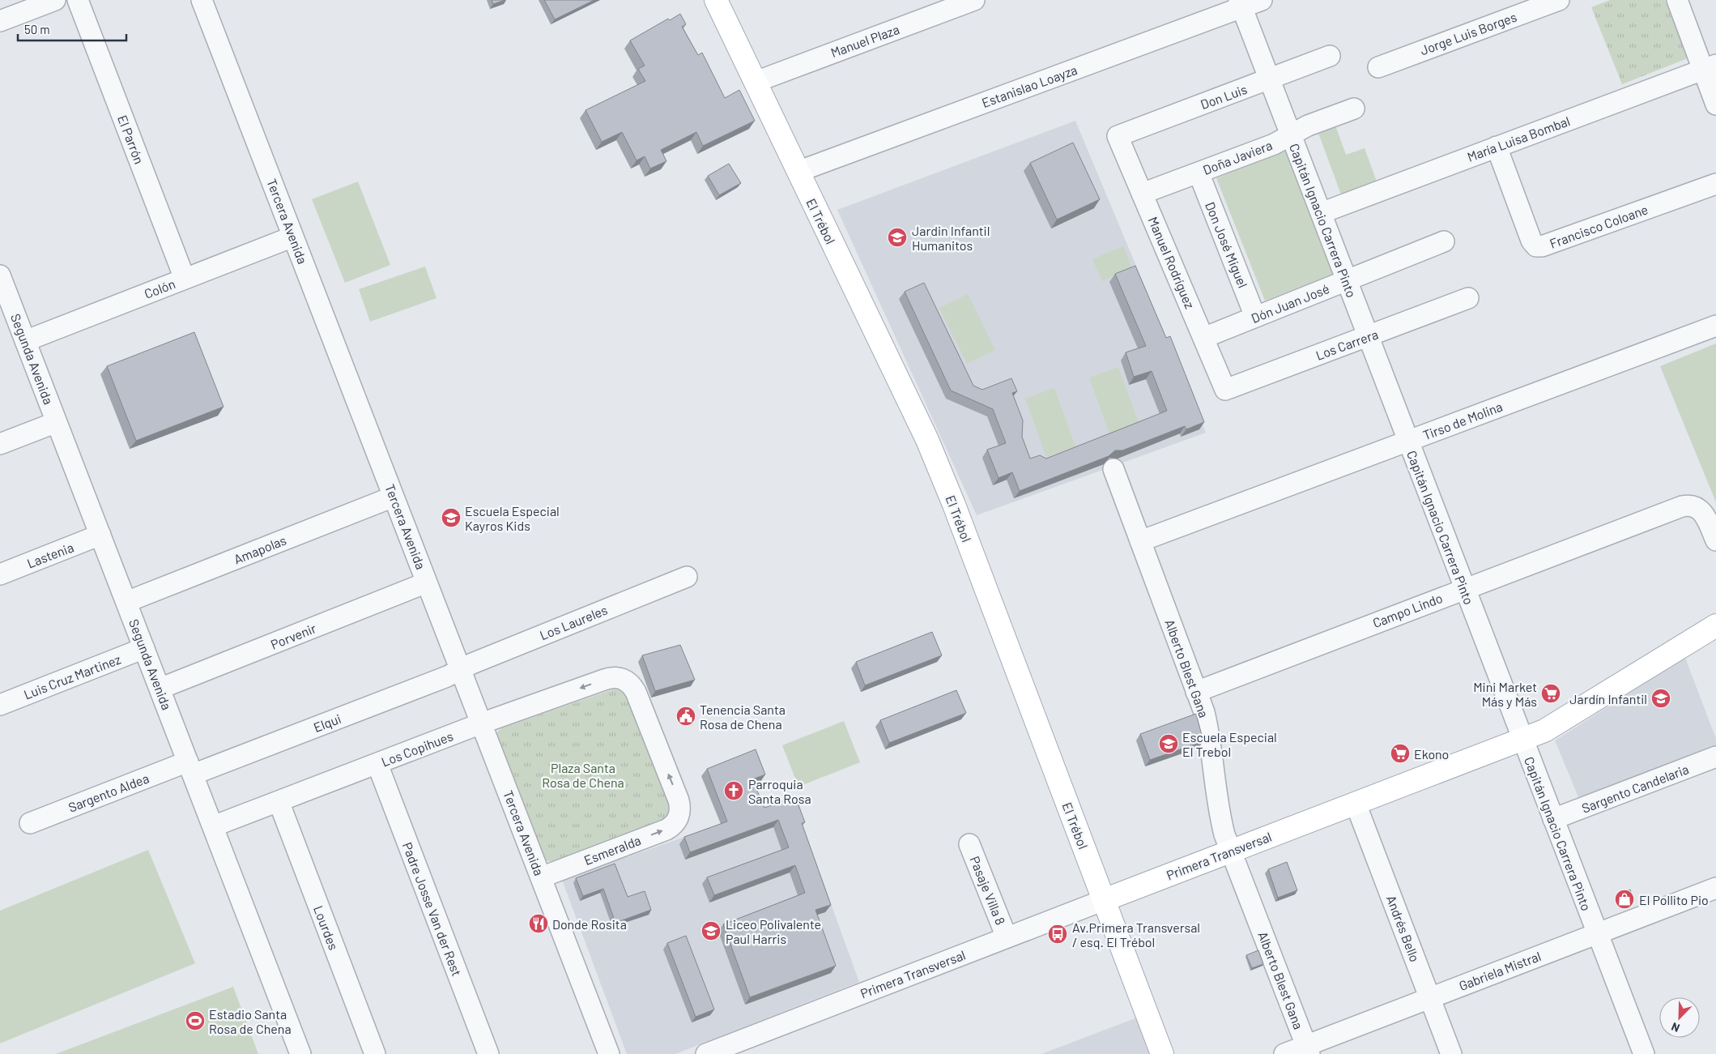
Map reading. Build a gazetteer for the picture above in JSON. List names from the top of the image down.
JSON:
{
  "streets": {
    "main road": ["El Trébol", "Primera Transversal"],
    "street": [
      "Jorge Luis Borges",
      "Manuel Plaza",
      "Estanislao Loayza",
      "Don Luis",
      "María Luisa Bombal",
      "El Parrón",
      "Doña Javiera",
      "Capitán Ignacio Carrera Pinto",
      "Tercera Avenida",
      "Francisco Coloane",
      "Don José Miguel",
      "Manuel Rodríguez",
      "Colón",
      "Dón Juan José",
      "Los Carrera",
      "Segunda Avenida",
      "Tirso de Molina",
      "Amapolas",
      "Lastenia",
      "Campo Lindo",
      "Los Laureles",
      "Porvenir",
      "Alberto Blest Gana",
      "Luis Cruz Martinez",
      "Elqui",
      "Los Copihues",
      "Sargento Candelaria",
      "Sargento Aldea",
      "Esmeralda",
      "Pasaje Villa 8",
      "Padre Josse Van der Rest",
      "Lourdes",
      "Andrés Bello",
      "Gabriela Mistral"
    ]
  },
  "crossings": [
    ["Manuel Plaza", "El Trébol"],
    ["Estanislao Loayza", "Capitán Ignacio Carrera Pinto"],
    ["Estanislao Loayza", "El Trébol"],
    ["Don Luis", "Capitán Ignacio Carrera Pinto"],
    ["Don Luis", "Manuel Rodríguez"],
    ["María Luisa Bombal", "Capitán Ignacio Carrera Pinto"],
    ["María Luisa Bombal", "Francisco Coloane"],
    ["El Parrón", "Colón"],
    ["Doña Javiera", "Capitán Ignacio Carrera Pinto"],
    ["Doña Javiera", "Don José Miguel"],
    ["Doña Javiera", "Manuel Rodríguez"],
    ["Capitán Ignacio Carrera Pinto", "Dón Juan José"],
    ["Capitán Ignacio Carrera Pinto", "Los Carrera"],
    ["Capitán Ignacio Carrera Pinto", "Tirso de Molina"],
    ["Capitán Ignacio Carrera Pinto", "Campo Lindo"],
    ["Capitán Ignacio Carrera Pinto", "Sargento Candelaria"],
    ["Capitán Ignacio Carrera Pinto", "Primera Transversal"],
    ["Capitán Ignacio Carrera Pinto", "Gabriela Mistral"],
    ["Tercera Avenida", "Colón"],
    ["Tercera Avenida", "Amapolas"],
    ["Tercera Avenida", "Los Laureles"],
    ["Tercera Avenida", "Porvenir"],
    ["Tercera Avenida", "Elqui"],
    ["Tercera Avenida", "Los Copihues"],
    ["Tercera Avenida", "Esmeralda"],
    ["El Trébol", "Primera Transversal"],
    ["Don José Miguel", "Dón Juan José"],
    ["Manuel Rodríguez", "Dón Juan José"],
    ["Manuel Rodríguez", "Los Carrera"],
    ["Colón", "Segunda Avenida"],
    ["Segunda Avenida", "Amapolas"],
    ["Segunda Avenida", "Lastenia"],
    ["Segunda Avenida", "Porvenir"],
    ["Segunda Avenida", "Luis Cruz Martinez"],
    ["Segunda Avenida", "Elqui"],
    ["Segunda Avenida", "Los Copihues"],
    ["Segunda Avenida", "Sargento Aldea"],
    ["Tirso de Molina", "Alberto Blest Gana"],
    ["Campo Lindo", "Alberto Blest Gana"],
    ["Los Laureles", "Elqui"],
    ["Alberto Blest Gana", "Primera Transversal"],
    ["Alberto Blest Gana", "Gabriela Mistral"],
    ["Elqui", "Sargento Aldea"],
    ["Los Copihues", "Esmeralda"],
    ["Los Copihues", "Padre Josse Van der Rest"],
    ["Los Copihues", "Lourdes"],
    ["Primera Transversal", "Pasaje Villa 8"],
    ["Primera Transversal", "Andrés Bello"],
    ["Andrés Bello", "Gabriela Mistral"]
  ],
  "one_way": ["Esmeralda"],
  "parks": ["Plaza Santa Rosa de Chena"],
  "places": {
    "school or university": [
      "Jardin Infantil Humanitos",
      "Escuela Especial Kayros Kids",
      "Jardín Infantil",
      "Escuela Especial El Trebol",
      "Liceo Polivalente Paul Harris"
    ],
    "supermarket": ["Mini Market Más y Más", "Ekono"],
    "public building": ["Tenencia Santa Rosa de Chena"],
    "church": ["Parroquia Santa Rosa"],
    "shop": ["El Pollito Pio"],
    "restaurant": ["Donde Rosita"],
    "bus stop": ["Av.Primera Transversal / esq. El Trébol"],
    "sports": ["Estadio Santa Rosa de Chena"]
  },
  "scale_bar": "50 m",
  "north": "bottom left"
}
